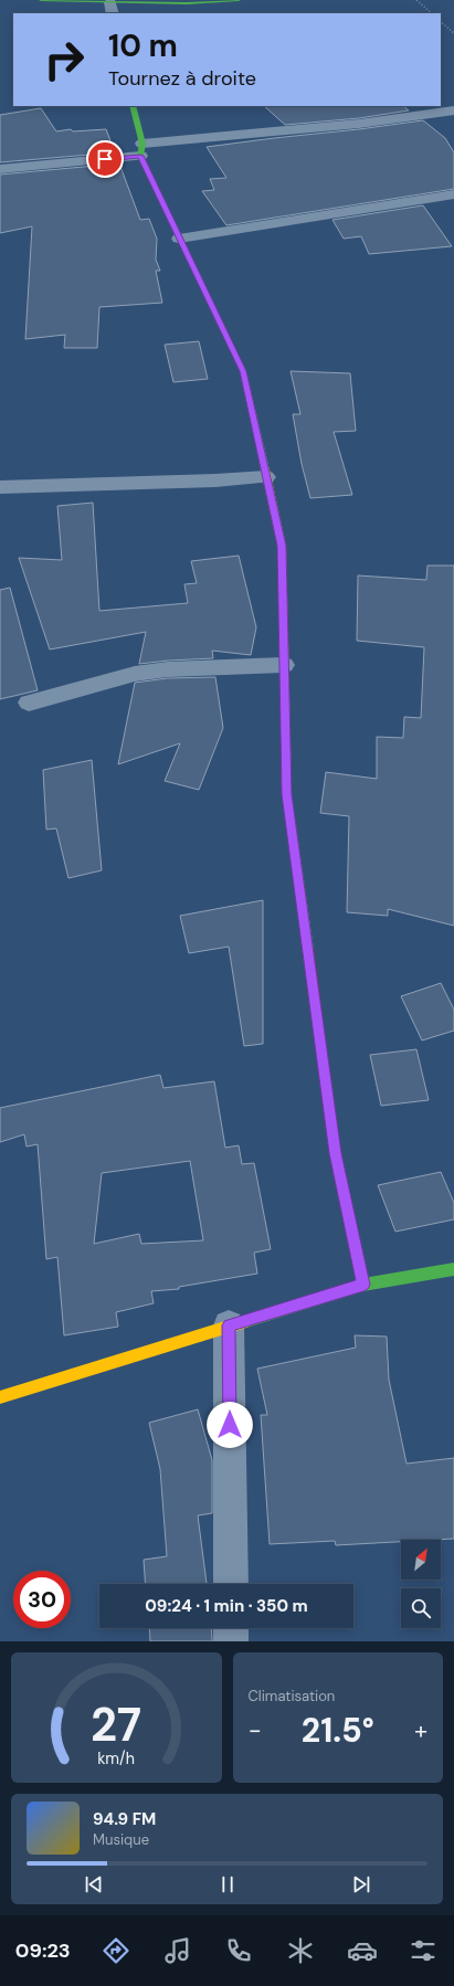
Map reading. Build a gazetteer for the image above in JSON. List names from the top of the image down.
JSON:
{
  "north": "top right",
  "page": {
    "turn": ["10 m", "Tournez à droite"],
    "limit": "30",
    "trip": "09:24 · 1 min · 350 m",
    "tile": "Climatisation",
    "heat": ["−", "21.5°", "+"],
    "song": ["94.9 FM", "Musique"],
    "tabs": "09:23",
    "gauge": ["27", "km/h"]
  }
}
